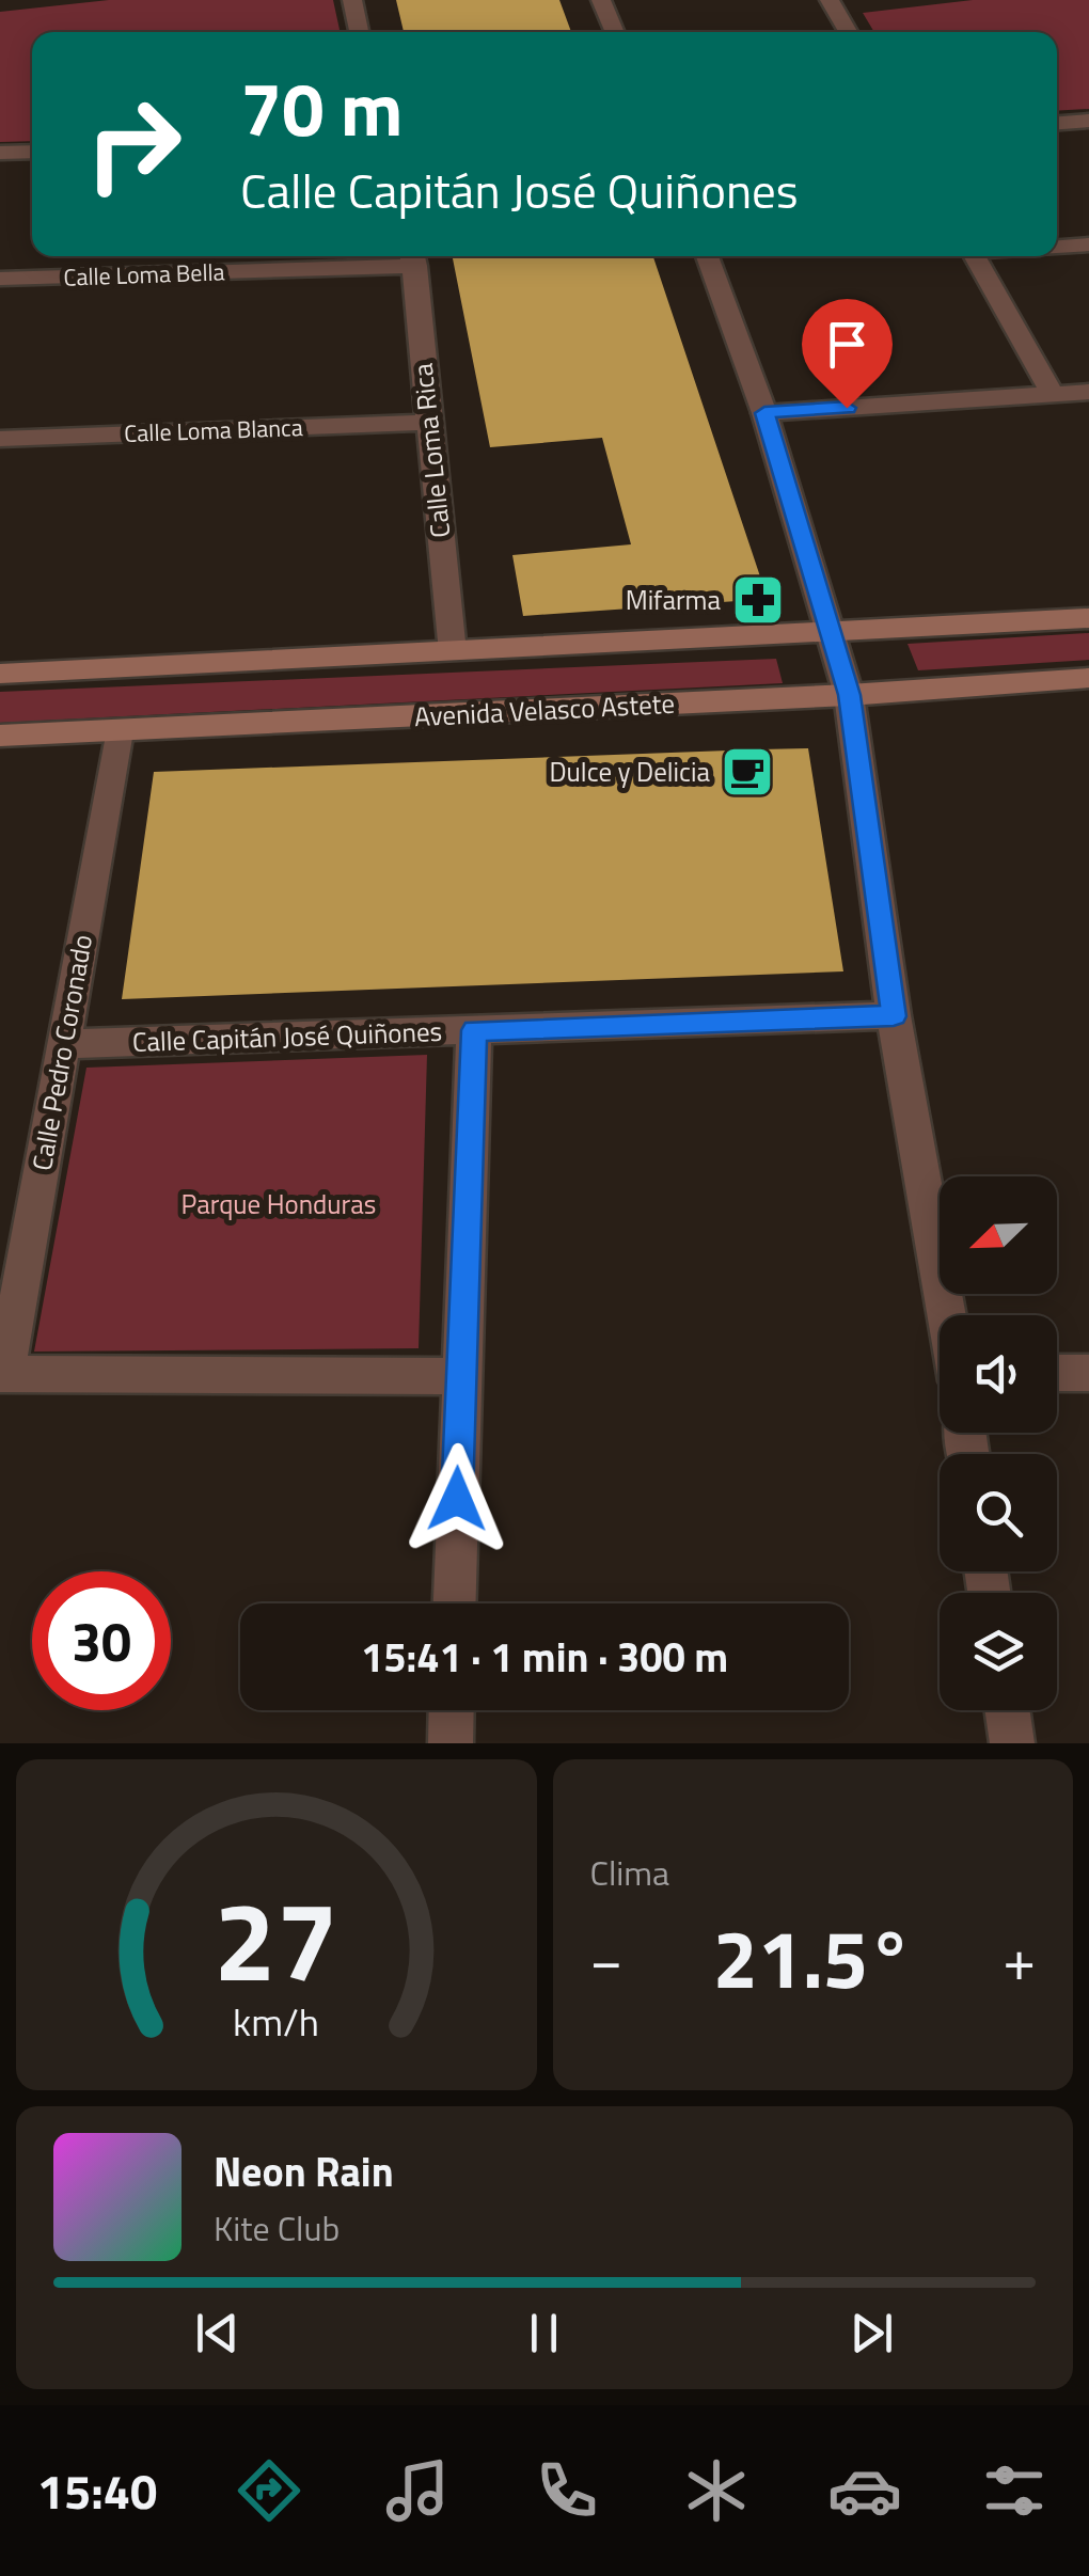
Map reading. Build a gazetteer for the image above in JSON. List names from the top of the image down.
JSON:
{
  "streets": {
    "main road": ["Avenida Velasco Astete"],
    "street": [
      "Calle Loma Bella",
      "Calle Loma Blanca",
      "Calle Loma Rica",
      "Calle Capitán José Quiñones",
      "Calle Pedro Coronado"
    ]
  },
  "crossings": [
    ["Calle Loma Bella", "Calle Loma Rica"],
    ["Calle Loma Blanca", "Calle Loma Rica"],
    ["Avenida Velasco Astete", "Calle Pedro Coronado"],
    ["Calle Capitán José Quiñones", "Calle Pedro Coronado"]
  ],
  "parks": ["Parque Honduras"],
  "places": {
    "pharmacy": ["Mifarma"],
    "cafe": ["Dulce y Delicia"]
  },
  "north": "bottom left",
  "page": {
    "turn": ["70 m", "Calle Capitán José Quiñones"],
    "limit": "30",
    "trip": "15:41 · 1 min · 300 m",
    "tile": "Clima",
    "heat": ["−", "21.5°", "+"],
    "song": ["Neon Rain", "Kite Club"],
    "tabs": "15:40",
    "gauge": ["27", "km/h"]
  }
}
